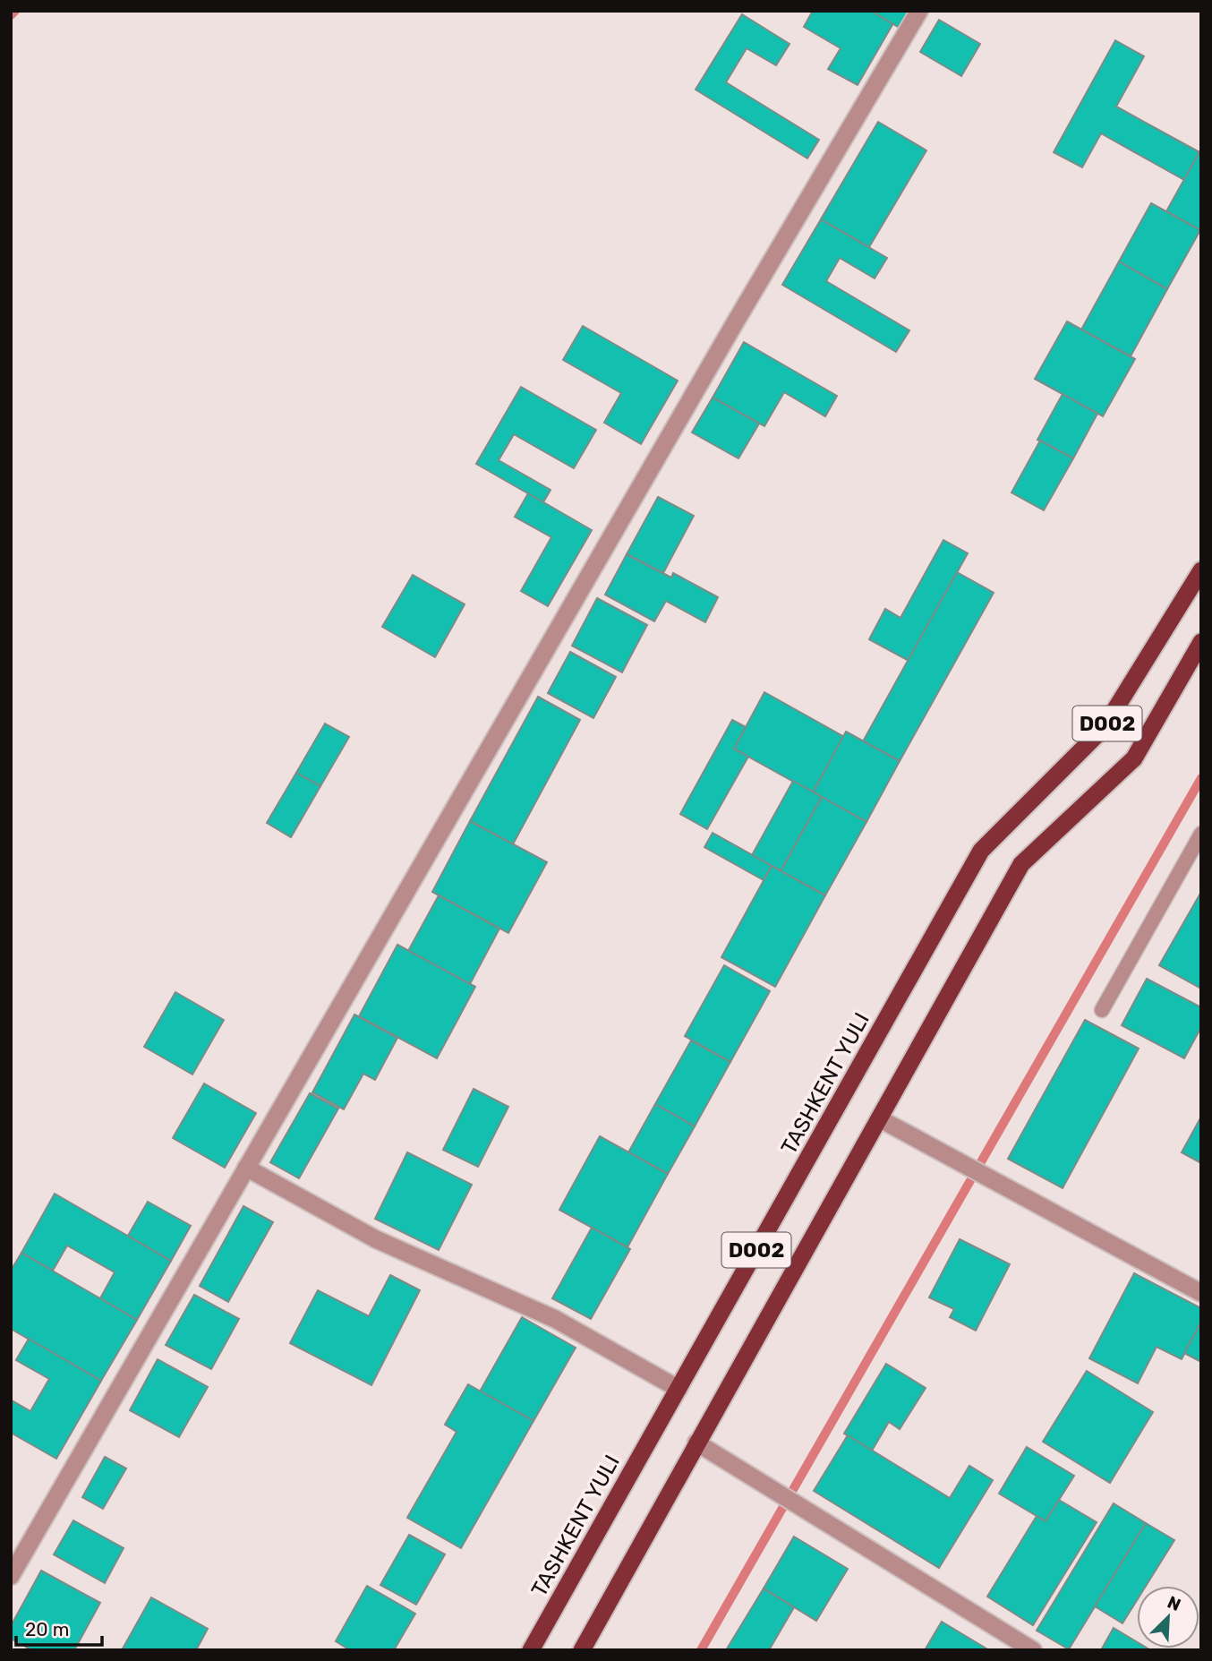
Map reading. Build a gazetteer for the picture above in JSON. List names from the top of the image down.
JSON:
{
  "streets": {
    "highway": ["D002", "TASHKENT YULI"]
  },
  "scale_bar": "20 m",
  "north": "top right"
}
